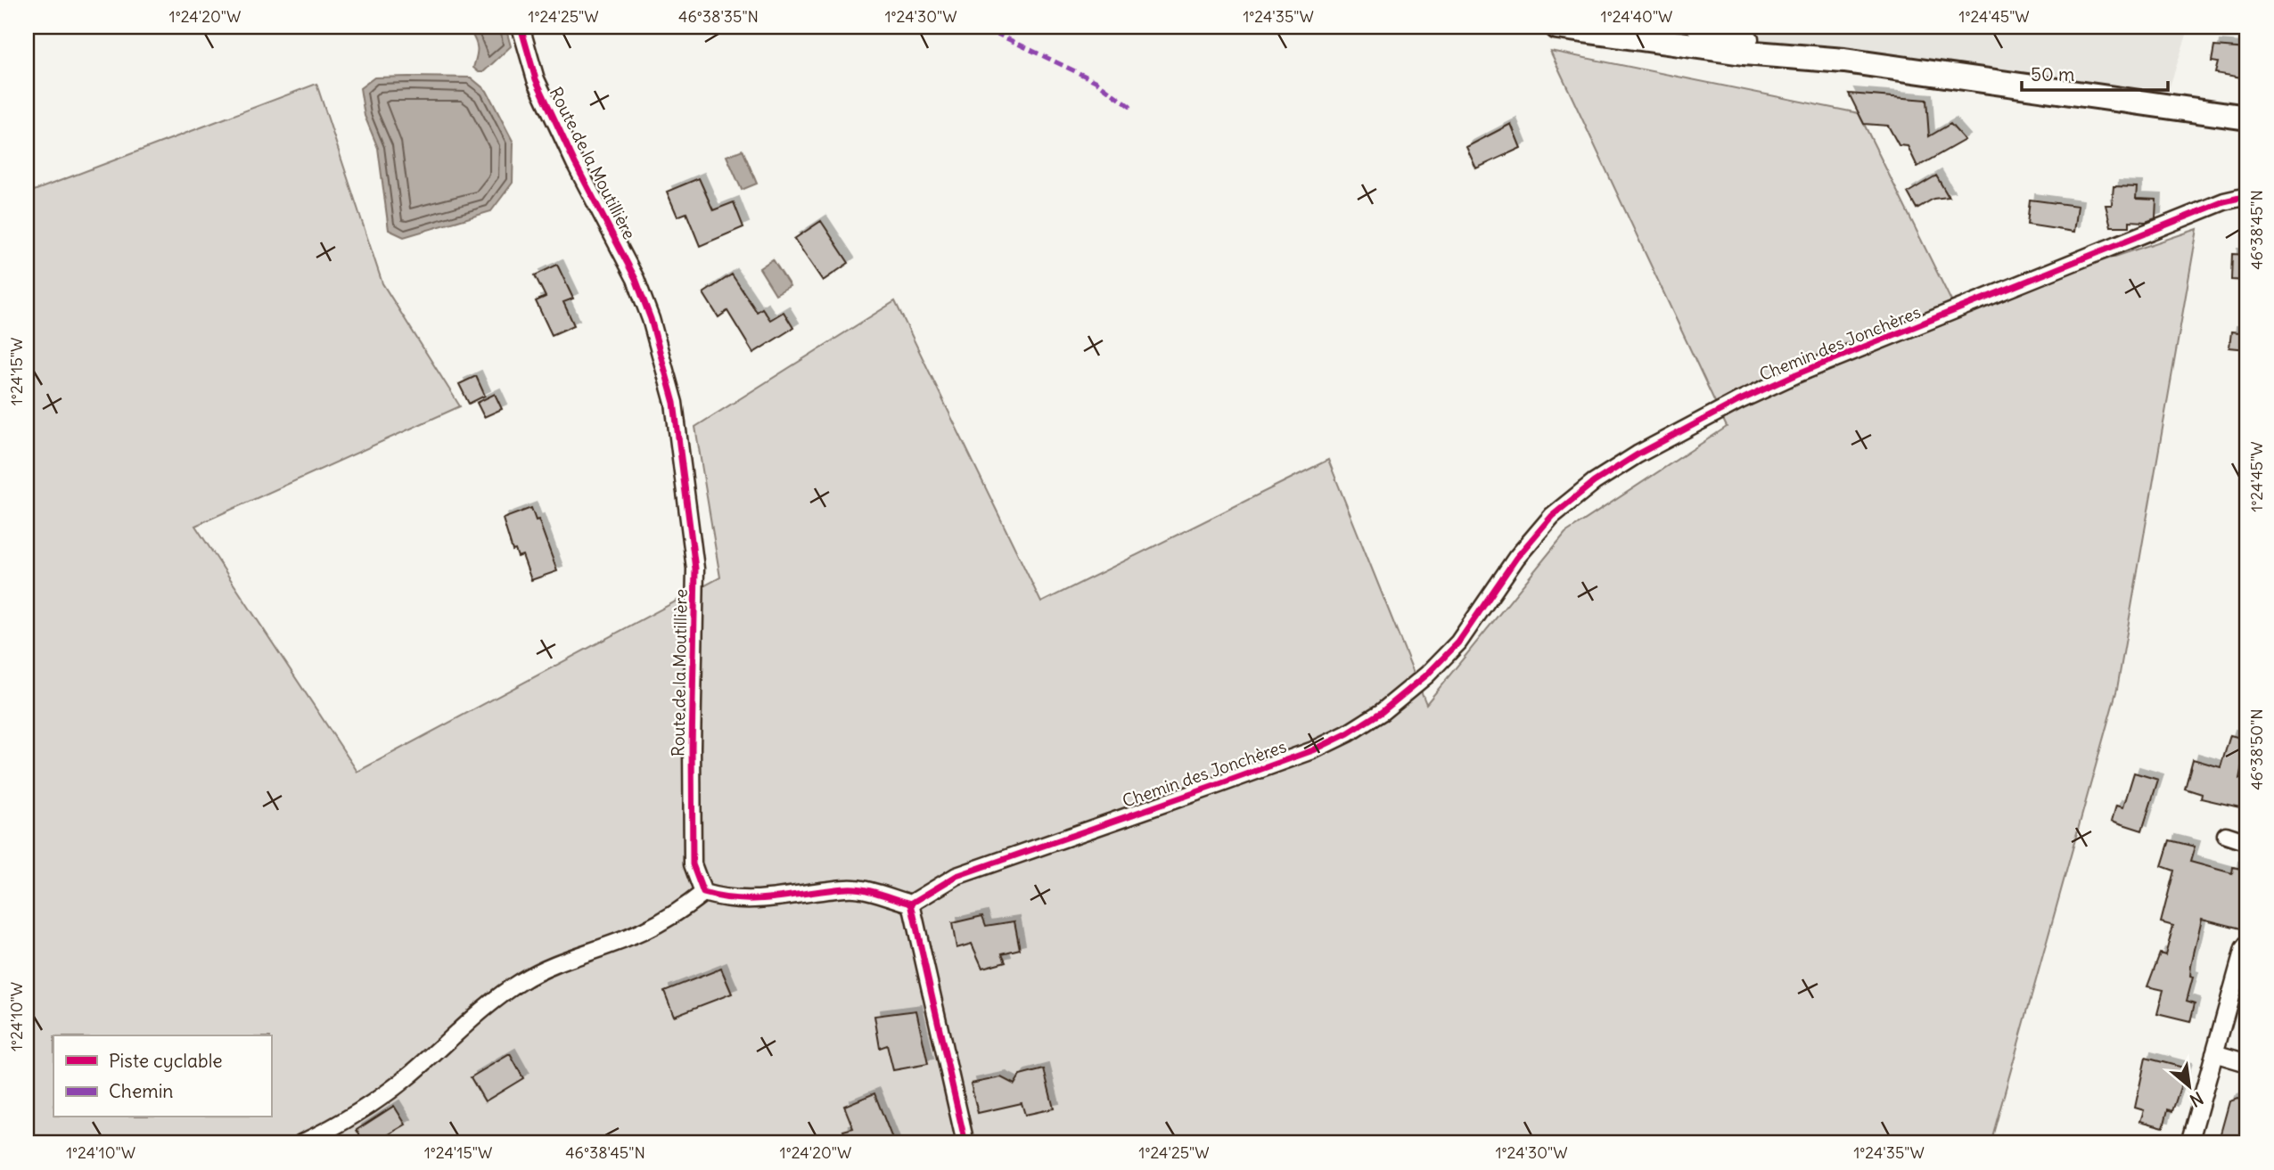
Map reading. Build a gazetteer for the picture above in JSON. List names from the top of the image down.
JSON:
{
  "streets": {
    "street": ["Route de la Moutillière", "Chemin des Jonchères"]
  },
  "legend": ["Piste cyclable", "Chemin"],
  "scale_bar": "50 m",
  "north": "bottom right",
  "coordinates": [
    "1°24'20\"W",
    "1°24'25\"W",
    "46°38'35\"N",
    "1°24'30\"W",
    "1°24'35\"W",
    "1°24'40\"W",
    "1°24'45\"W",
    "46°38'45\"N",
    "1°24'15\"W",
    "46°38'50\"N",
    "1°24'10\"W"
  ]
}
